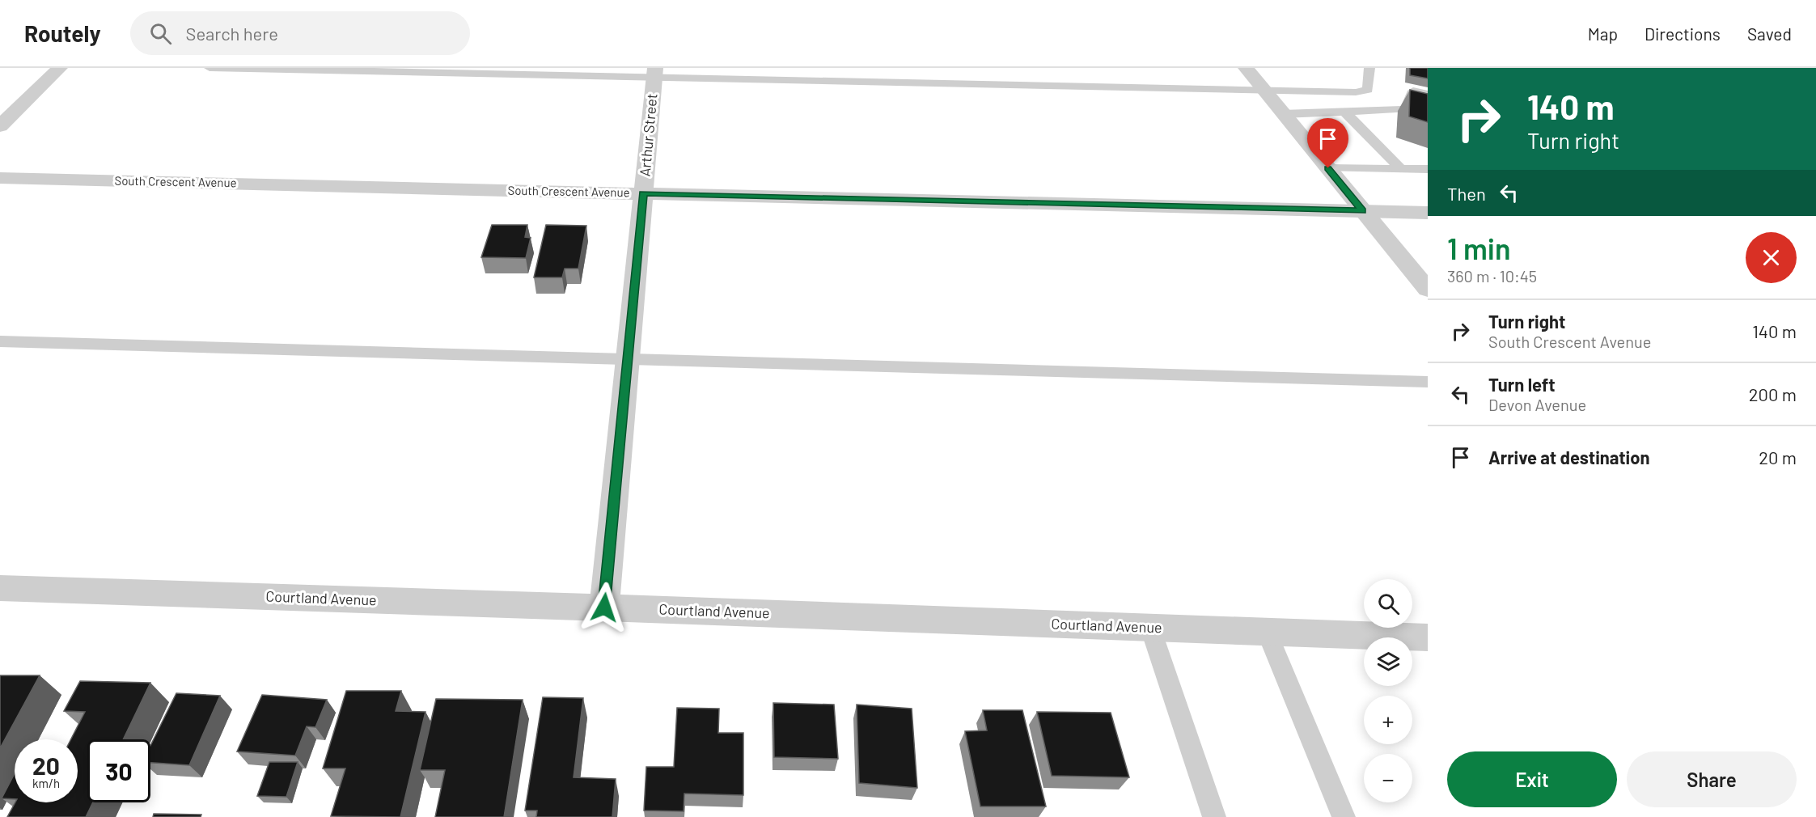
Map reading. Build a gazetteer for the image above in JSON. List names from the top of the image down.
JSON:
{
  "streets": {
    "street": ["Arthur Street", "South Crescent Avenue", "Courtland Avenue"]
  },
  "crossings": [
    ["Arthur Street", "South Crescent Avenue"],
    ["Arthur Street", "Courtland Avenue"]
  ],
  "page": {
    "header": "Routely",
    "search": "Search here",
    "nav": ["Map", "Directions", "Saved"],
    "turn": ["140 m", "Turn right"],
    "then": "Then",
    "heading": ["1 min", "360 m · 10:45"],
    "list": [
      {
        "name": "Turn right",
        "note": "South Crescent Avenue",
        "value": "140 m"
      },
      {
        "name": "Turn left",
        "note": "Devon Avenue",
        "value": "200 m"
      },
      {
        "name": "Arrive at destination",
        "value": "20 m"
      }
    ],
    "map_buttons": ["+", "−"],
    "speed": "20 km/h",
    "limit": "30",
    "buttons": ["Exit", "Share"]
  }
}
